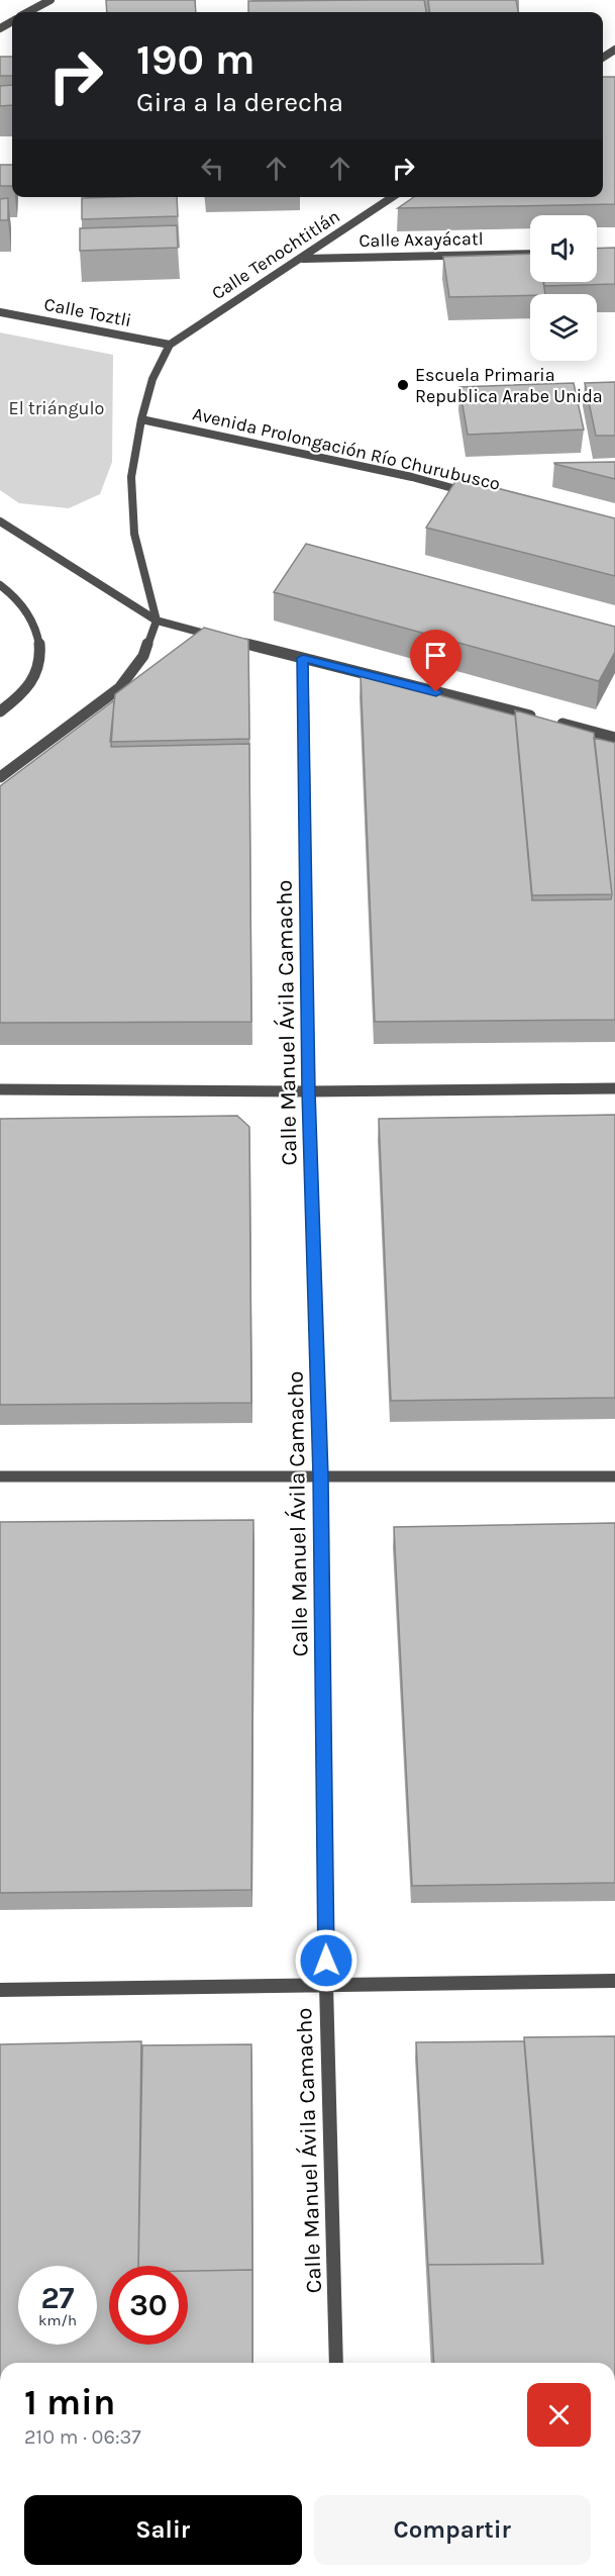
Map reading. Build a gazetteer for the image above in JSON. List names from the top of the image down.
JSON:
{
  "streets": {
    "street": [
      "Calle Axayácatl",
      "Calle Tenochtitlán",
      "Calle Toztli",
      "Avenida Prolongación Río Churubusco",
      "Calle Manuel Ávila Camacho"
    ]
  },
  "crossings": [
    ["Calle Axayácatl", "Calle Tenochtitlán"],
    ["Calle Tenochtitlán", "Calle Toztli"]
  ],
  "parks": ["El triángulo"],
  "places": ["Escuela Primaria Republica Arabe Unida"],
  "page": {
    "turn": ["190 m", "Gira a la derecha"],
    "speed": "27 km/h",
    "limit": "30",
    "heading": ["1 min", "210 m · 06:37"],
    "buttons": ["Salir", "Compartir"]
  }
}
